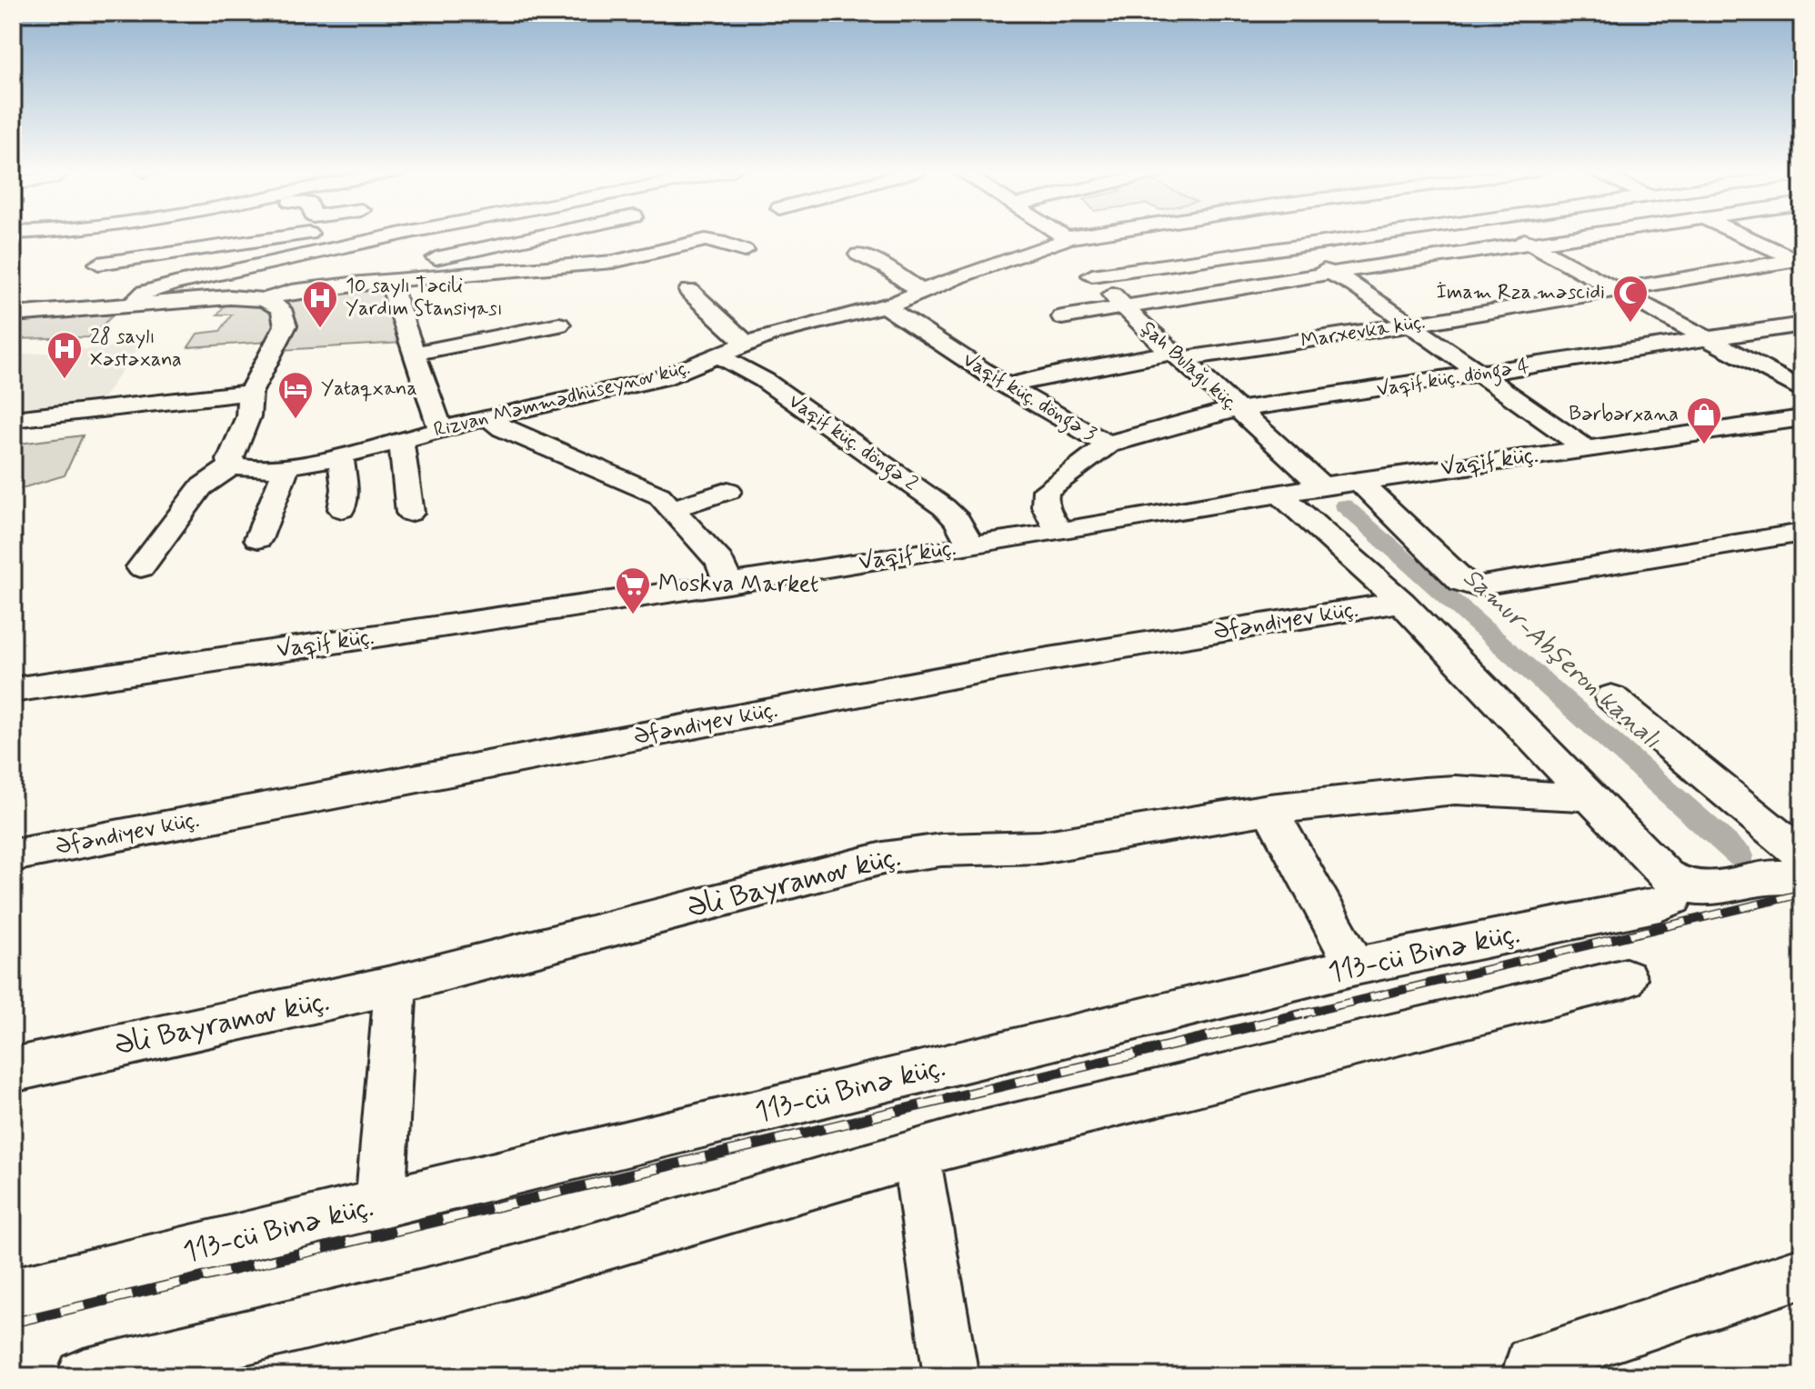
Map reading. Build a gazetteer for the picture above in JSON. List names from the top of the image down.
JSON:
{
  "streets": {
    "street": [
      "Marxevka küç.",
      "Şah Bulağı küç.",
      "Vaqif küç. döngə 4",
      "Vaqif küç. döngə 3",
      "Rizvan Məmmədhüseynov küç.",
      "Vaqif küç. döngə 2",
      "Vaqif küç.",
      "Əfəndiyev küç.",
      "Əli Bayramov küç.",
      "113-cü Binə küç."
    ]
  },
  "crossings": [
    ["Marxevka küç.", "Şah Bulağı küç."],
    ["Marxevka küç.", "Vaqif küç. döngə 3"],
    ["Şah Bulağı küç.", "Vaqif küç. döngə 4"],
    ["Şah Bulağı küç.", "Rizvan Məmmədhüseynov küç."],
    ["Şah Bulağı küç.", "Vaqif küç."],
    ["Vaqif küç. döngə 4", "Vaqif küç. döngə 3"],
    ["Vaqif küç. döngə 3", "Rizvan Məmmədhüseynov küç."],
    ["Vaqif küç. döngə 3", "Vaqif küç."],
    ["Rizvan Məmmədhüseynov küç.", "Vaqif küç. döngə 2"],
    ["Vaqif küç. döngə 2", "Vaqif küç."]
  ],
  "water": ["Samur-Abşeron kanalı"],
  "places": {
    "mosque": ["İmam Rza məscidi"],
    "hospital": ["10 saylı Təcili Yardım Stansiyası", "28 saylı Xəstəxana"],
    "hotel": ["Yataqxana"],
    "shop": ["Bərbərxana"],
    "supermarket": ["Moskva Market"]
  }
}
